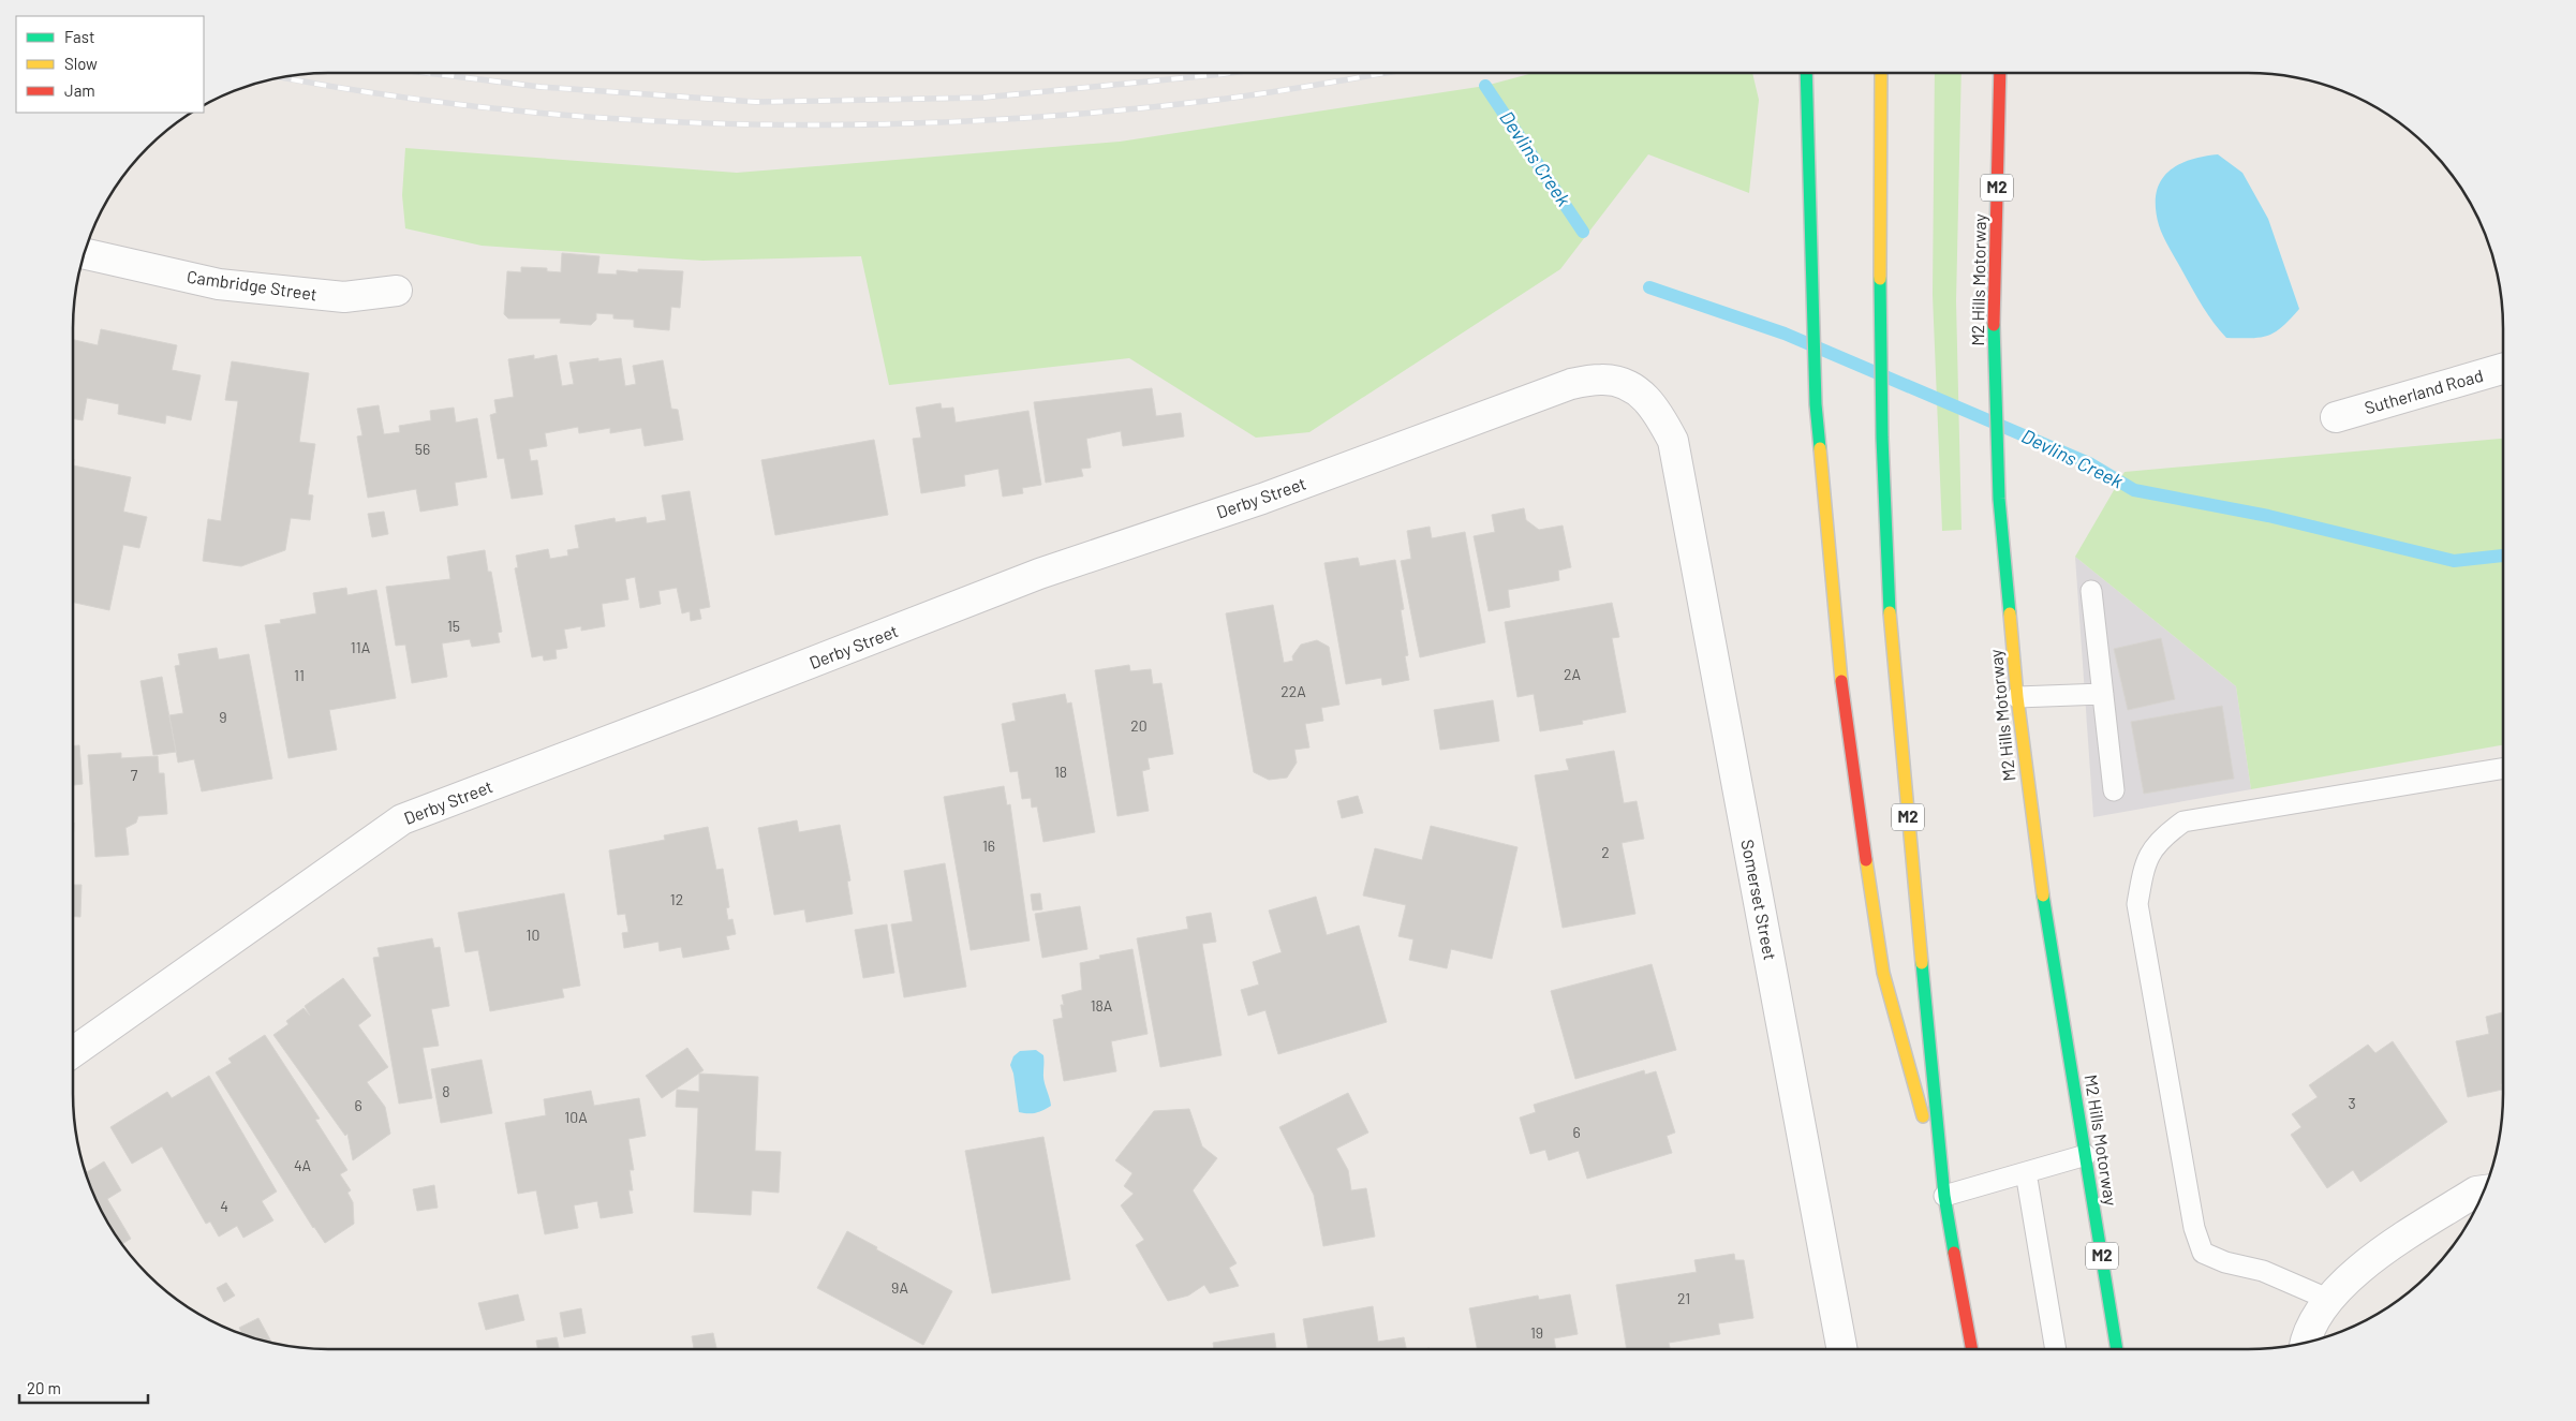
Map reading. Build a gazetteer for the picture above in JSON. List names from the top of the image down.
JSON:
{
  "streets": {
    "highway": ["M2", "M2 Hills Motorway"],
    "street": [
      "Cambridge Street",
      "Sutherland Road",
      "Derby Street",
      "Somerset Street"
    ]
  },
  "crossings": [
    ["Derby Street", "Somerset Street"]
  ],
  "water": ["Devlins Creek"],
  "house_numbers": [
    "56",
    "15",
    "11A",
    "2A",
    "11",
    "22A",
    "9",
    "20",
    "18",
    "7",
    "16",
    "2",
    "12",
    "10",
    "18A",
    "8",
    "3",
    "6",
    "10A",
    "6",
    "4A",
    "4",
    "9A",
    "21",
    "19"
  ],
  "legend": ["Fast", "Slow", "Jam"],
  "scale_bar": "20 m"
}
